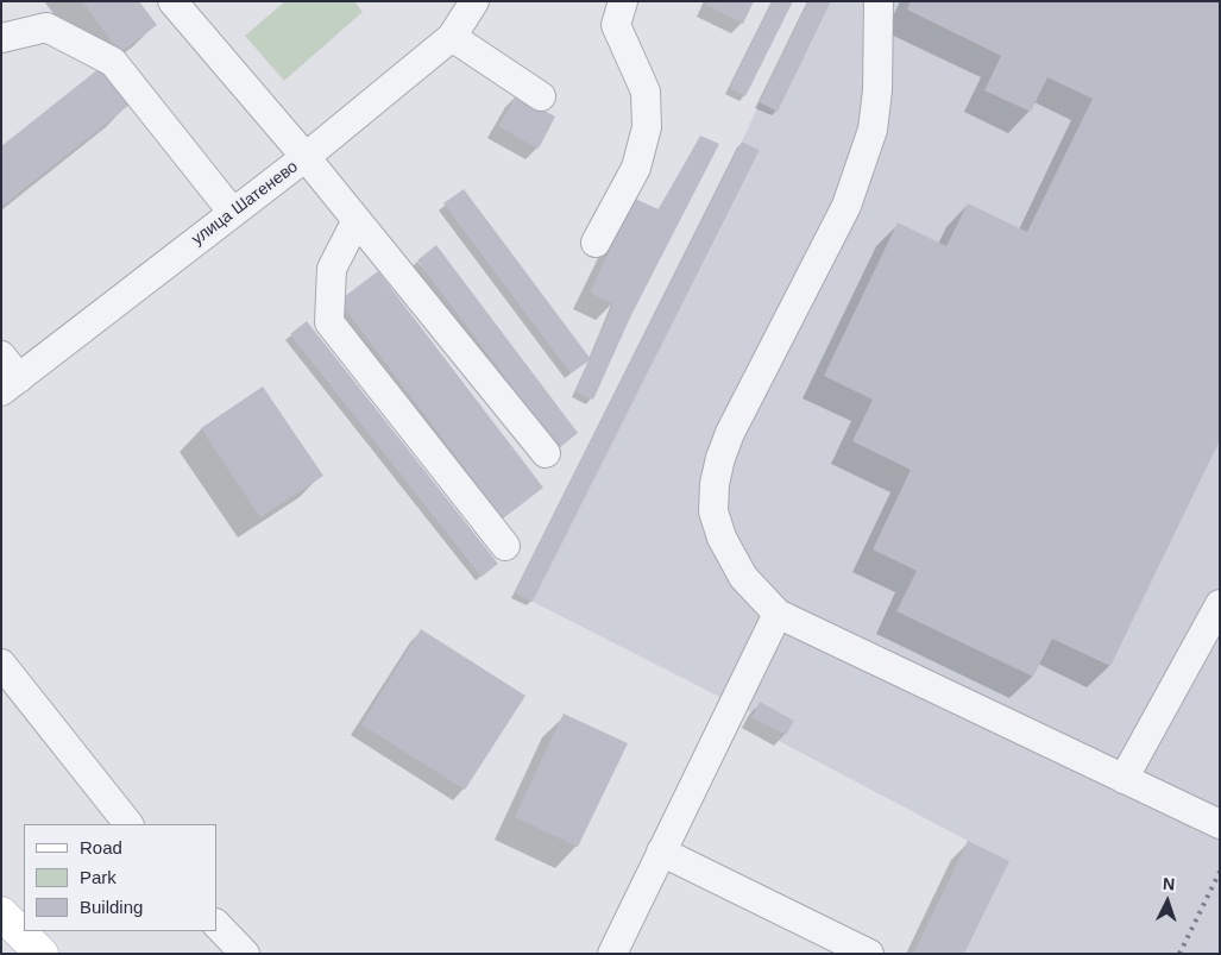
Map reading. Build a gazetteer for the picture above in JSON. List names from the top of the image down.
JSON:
{
  "streets": {
    "street": ["улица Шатенево"]
  },
  "legend": ["Road", "Park", "Building"],
  "north": "top"
}
